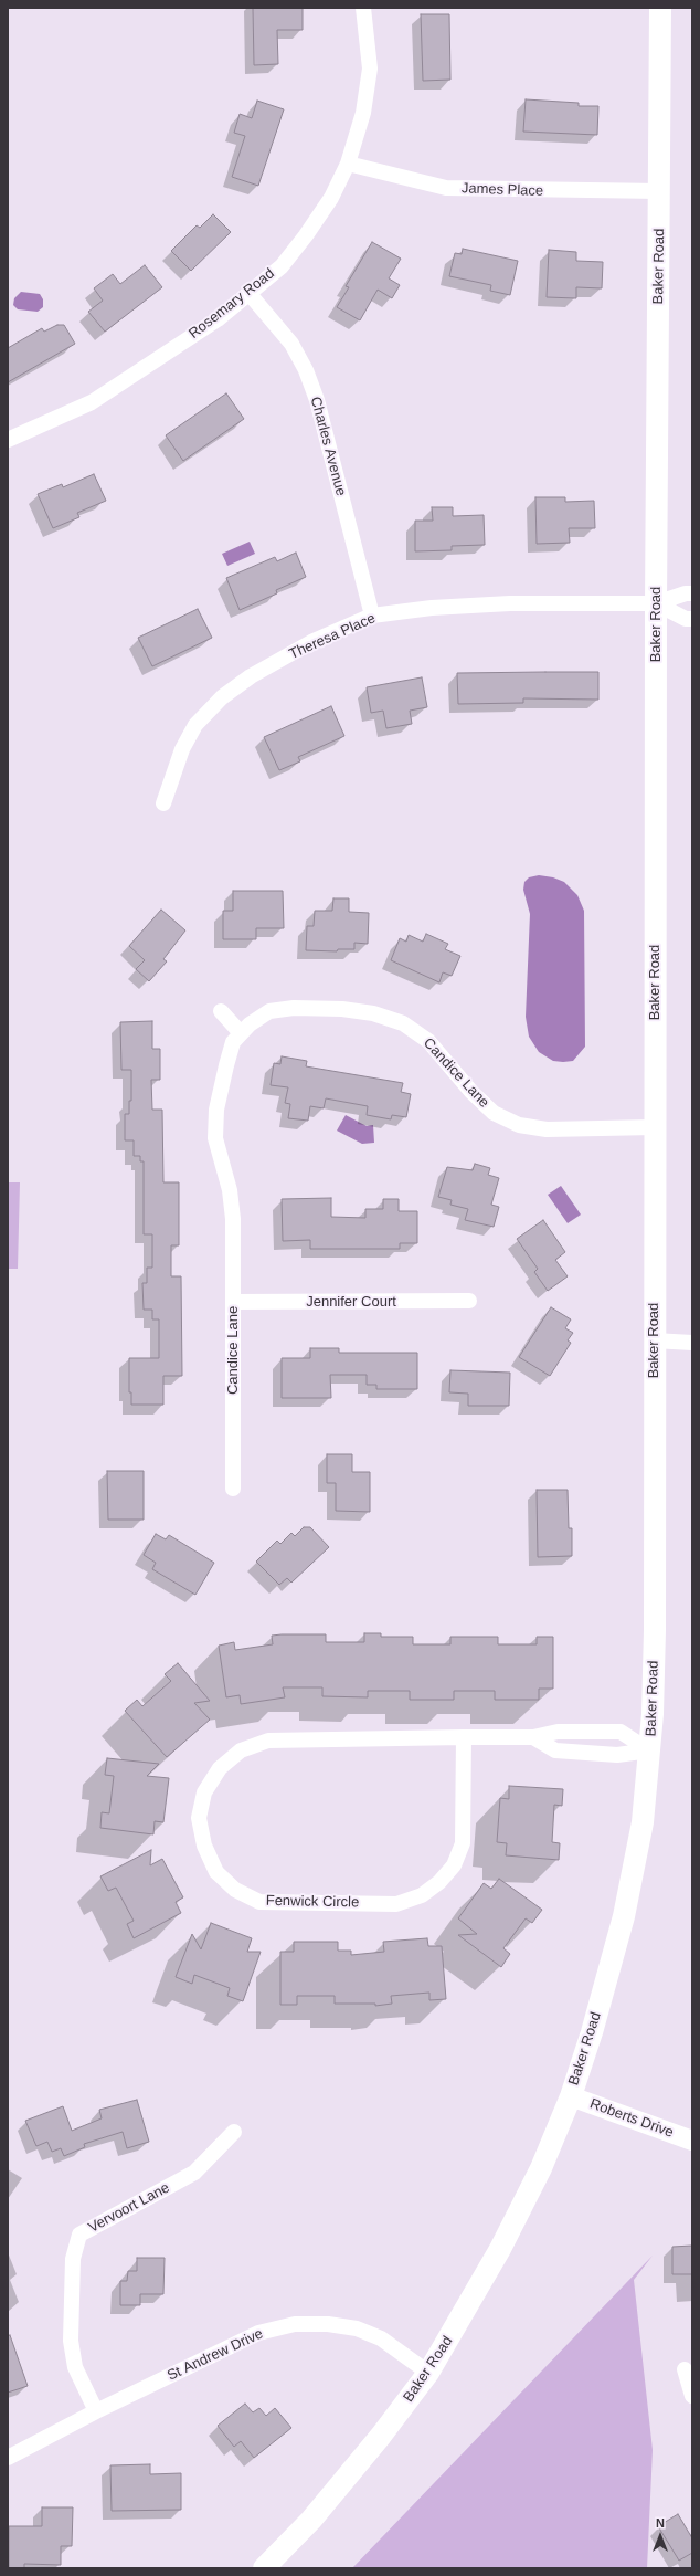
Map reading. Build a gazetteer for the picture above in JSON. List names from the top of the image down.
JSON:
{
  "streets": {
    "main road": ["Baker Road"],
    "street": [
      "James Place",
      "Rosemary Road",
      "Charles Avenue",
      "Theresa Place",
      "Candice Lane",
      "Jennifer Court",
      "Fenwick Circle",
      "Roberts Drive",
      "Vervoort Lane",
      "St Andrew Drive"
    ]
  },
  "crossings": [
    ["James Place", "Baker Road"],
    ["James Place", "Rosemary Road"],
    ["Baker Road", "Theresa Place"],
    ["Baker Road", "Candice Lane"],
    ["Baker Road", "Fenwick Circle"],
    ["Baker Road", "Roberts Drive"],
    ["Baker Road", "St Andrew Drive"],
    ["Rosemary Road", "Charles Avenue"],
    ["Charles Avenue", "Theresa Place"],
    ["Candice Lane", "Jennifer Court"],
    ["Vervoort Lane", "St Andrew Drive"]
  ],
  "north": "top"
}
